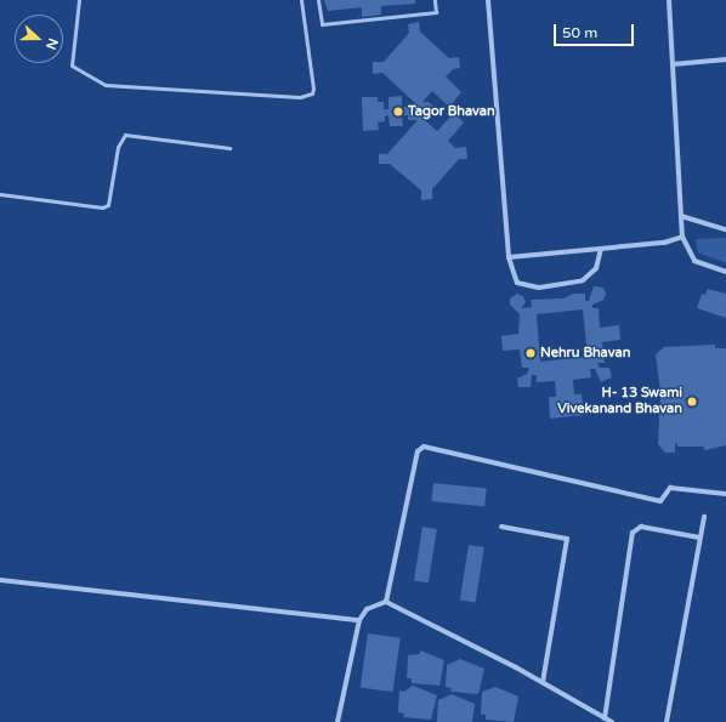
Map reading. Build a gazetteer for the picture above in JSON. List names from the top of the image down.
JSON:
{
  "places": ["Tagor Bhavan", "Nehru Bhavan", "H- 13 Swami Vivekanand Bhavan"],
  "scale_bar": "50 m",
  "north": "right"
}
